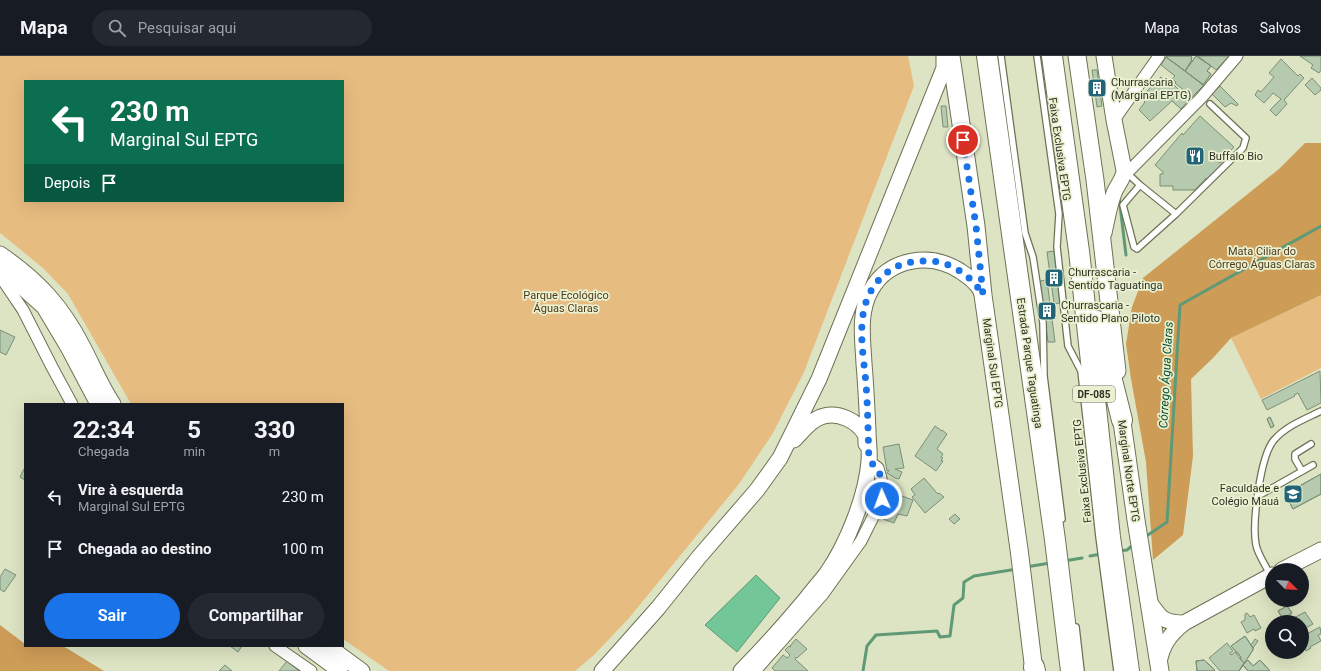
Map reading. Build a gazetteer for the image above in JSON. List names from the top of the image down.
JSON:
{
  "streets": {
    "highway": ["Estrada Parque Taguatinga", "DF-085"],
    "main road": ["Marginal Sul EPTG", "Marginal Norte EPTG"],
    "lane": ["Faixa Exclusiva EPTG"]
  },
  "crossings": [
    ["Faixa Exclusiva EPTG", "DF-085"]
  ],
  "water": ["Córrego Água Claras"],
  "parks": ["Mata Ciliar do Córrego Águas Claras", "Parque Ecológico Águas Claras"],
  "places": {
    "building": ["Churrascaria (Marginal EPTG)", "Churrascaria - Sentido Taguatinga", "Churrascaria - Sentido Plano Piloto"],
    "restaurant": ["Buffalo Bio"],
    "school or university": ["Faculdade e Colégio Mauá"]
  },
  "north": "bottom right",
  "page": {
    "header": "Mapa",
    "search": "Pesquisar aqui",
    "nav": ["Mapa", "Rotas", "Salvos"],
    "turn": ["230 m", "Marginal Sul EPTG"],
    "then": "Depois",
    "eta": [
      "22:34",
      "Chegada",
      "5",
      "min",
      "330",
      "m"
    ],
    "list": [
      {
        "name": "Vire à esquerda",
        "note": "Marginal Sul EPTG",
        "value": "230 m"
      },
      {
        "name": "Chegada ao destino",
        "value": "100 m"
      }
    ],
    "buttons": ["Sair", "Compartilhar"]
  }
}
